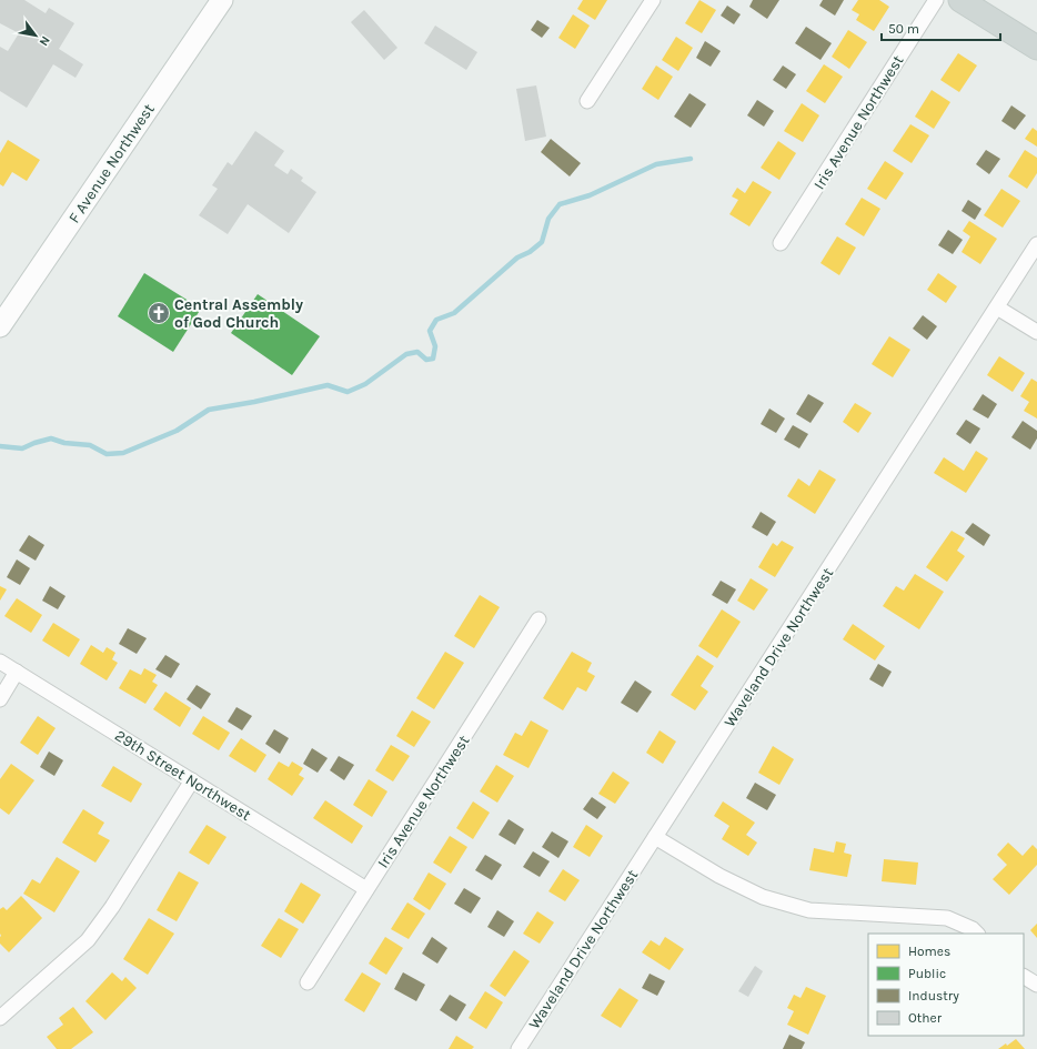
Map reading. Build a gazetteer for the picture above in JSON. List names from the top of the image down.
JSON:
{
  "streets": {
    "main road": ["F Avenue Northwest"],
    "street": ["Iris Avenue Northwest", "Waveland Drive Northwest", "29th Street Northwest"]
  },
  "crossings": [
    ["Iris Avenue Northwest", "29th Street Northwest"]
  ],
  "places": {
    "church": ["Central Assembly of God Church"]
  },
  "legend": [
    "Homes",
    "Public",
    "Industry",
    "Other"
  ],
  "scale_bar": "50 m",
  "north": "bottom right"
}
